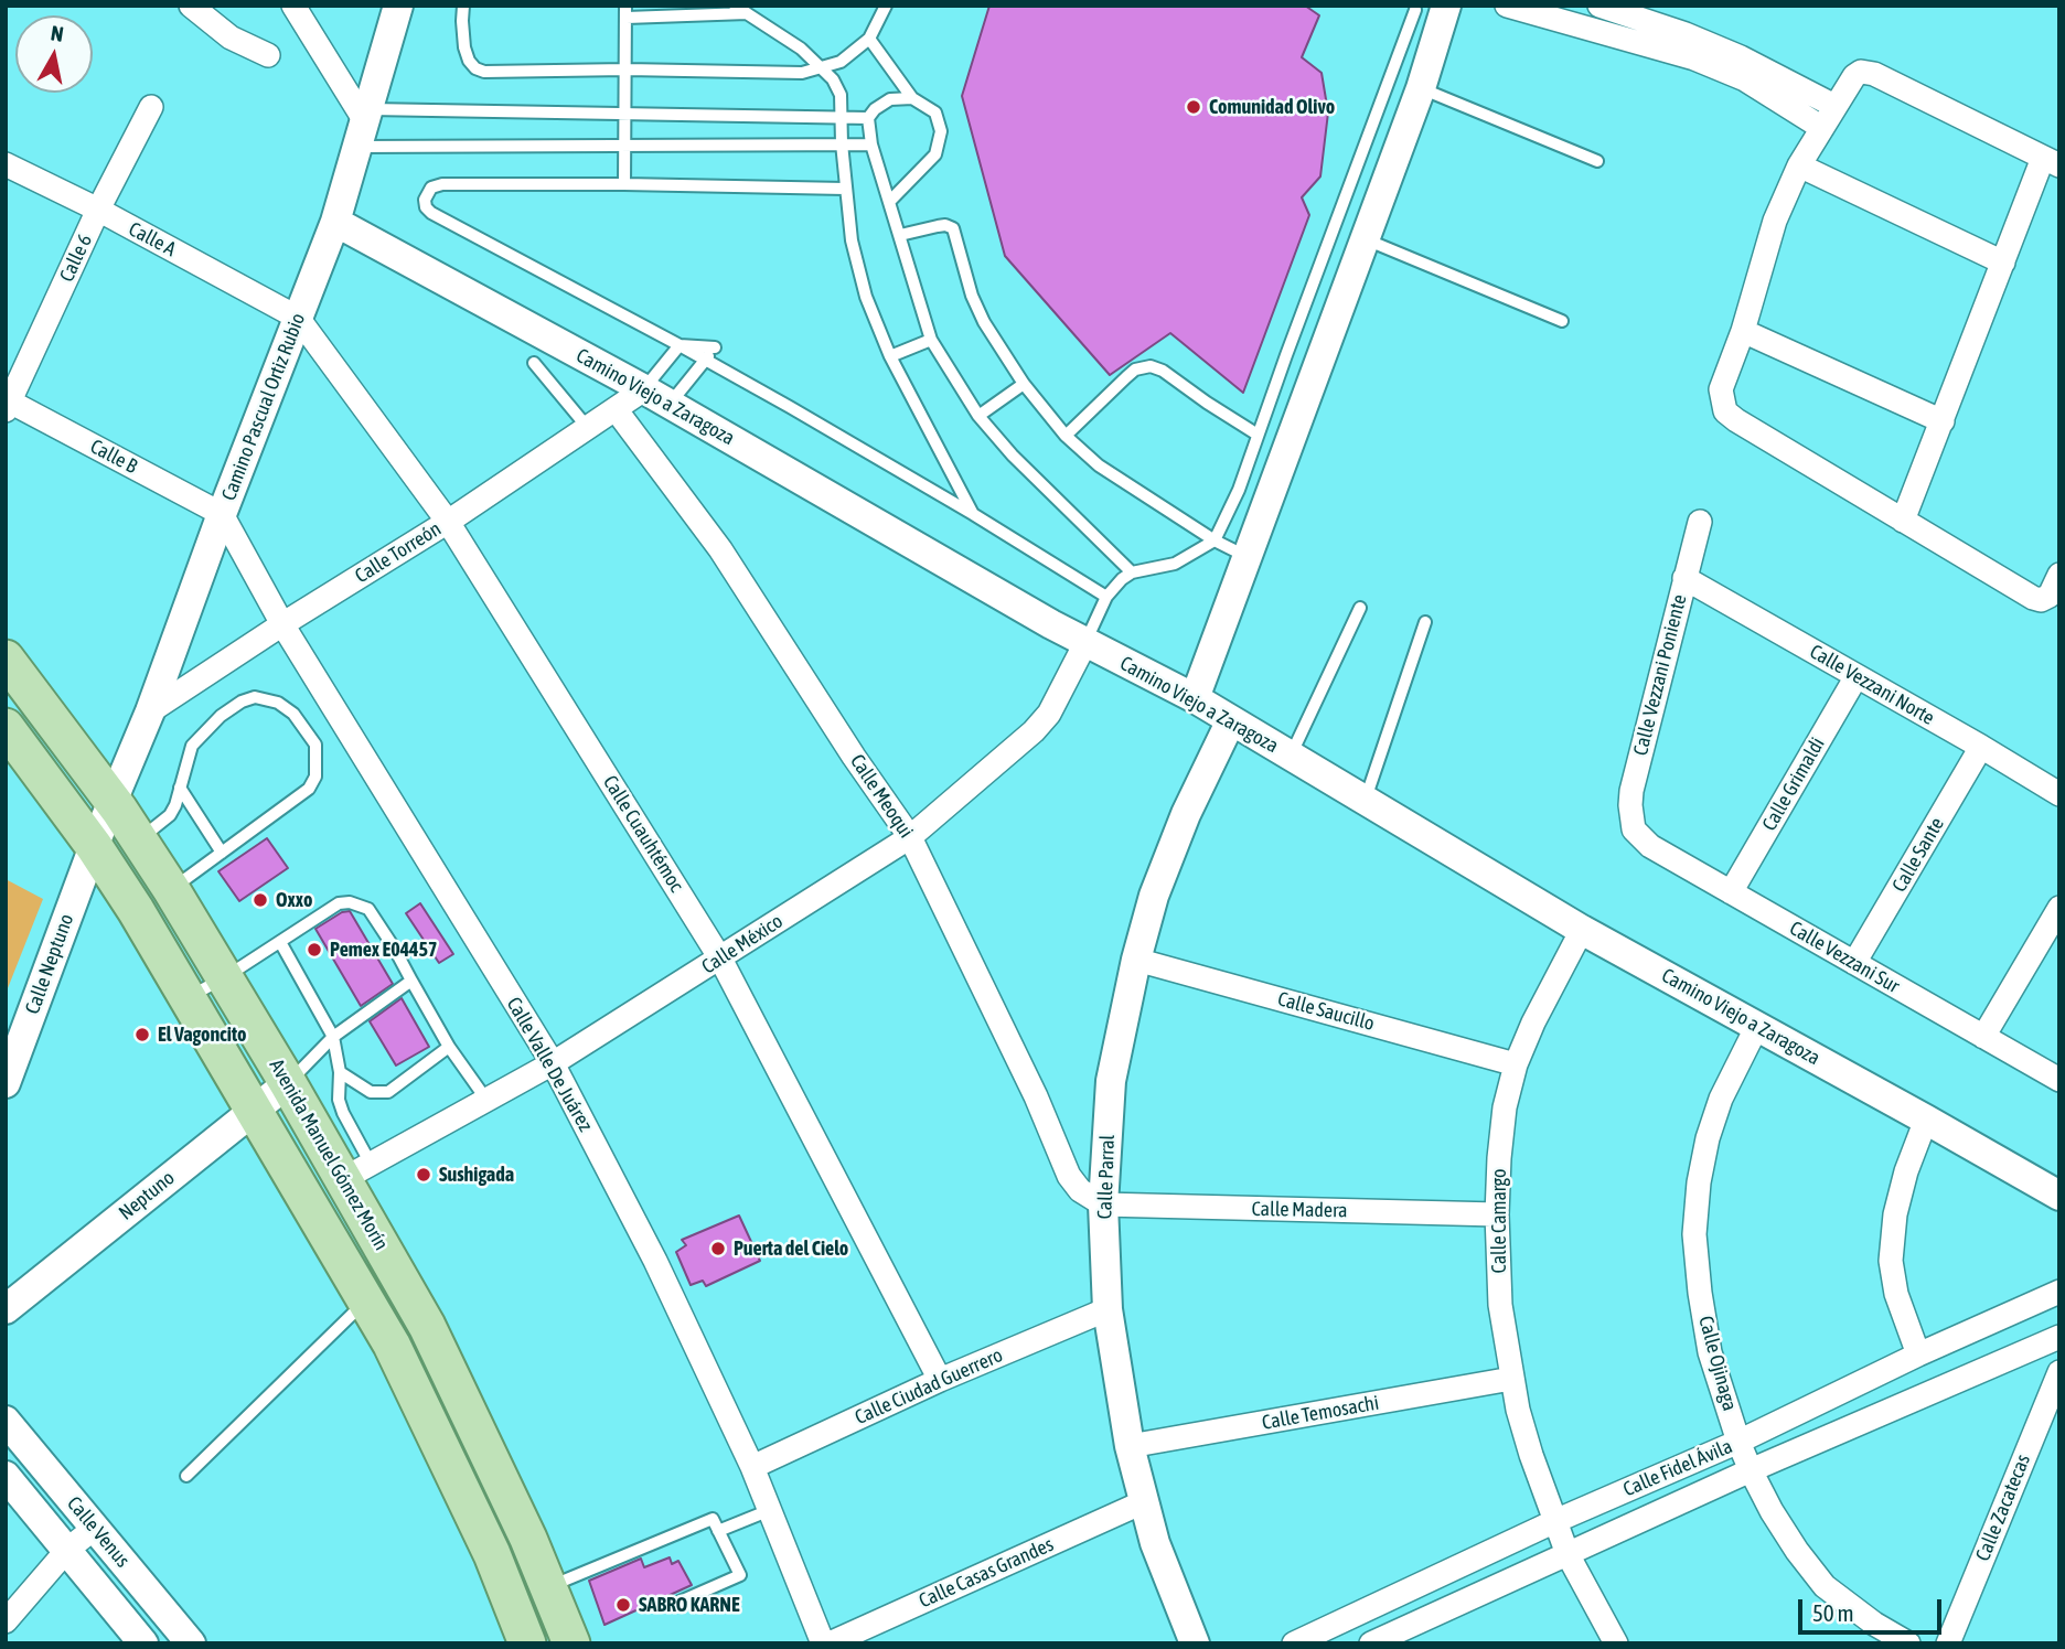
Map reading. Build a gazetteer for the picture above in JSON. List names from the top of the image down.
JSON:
{
  "streets": {
    "main road": ["Avenida Manuel Gómez Morín"],
    "street": [
      "Calle A",
      "Calle 6",
      "Camino Viejo a Zaragoza",
      "Camino Pascual Ortiz Rubio",
      "Calle B",
      "Calle Torreón",
      "Calle Vezzani Poniente",
      "Calle Vezzani Norte",
      "Calle Grimaldi",
      "Calle Meoqui",
      "Calle Cuauhtémoc",
      "Calle Sante",
      "Calle México",
      "Calle Vezzani Sur",
      "Calle Neptuno",
      "Calle Saucillo",
      "Calle Valle De Juárez",
      "Calle Parral",
      "Neptuno",
      "Calle Madera",
      "Calle Camargo",
      "Calle Ojinaga",
      "Calle Ciudad Guerrero",
      "Calle Temosachi",
      "Calle Fidel Ávila",
      "Calle Zacatecas",
      "Calle Venus",
      "Calle Casas Grandes"
    ]
  },
  "crossings": [
    ["Calle A", "Calle 6"],
    ["Calle A", "Camino Pascual Ortiz Rubio"],
    ["Calle A", "Calle Cuauhtémoc"],
    ["Calle 6", "Calle B"],
    ["Camino Viejo a Zaragoza", "Camino Pascual Ortiz Rubio"],
    ["Camino Viejo a Zaragoza", "Calle Torreón"],
    ["Camino Viejo a Zaragoza", "Calle México"],
    ["Camino Viejo a Zaragoza", "Calle Parral"],
    ["Camino Viejo a Zaragoza", "Calle Camargo"],
    ["Camino Viejo a Zaragoza", "Calle Ojinaga"],
    ["Camino Pascual Ortiz Rubio", "Calle B"],
    ["Camino Pascual Ortiz Rubio", "Calle Torreón"],
    ["Camino Pascual Ortiz Rubio", "Calle Cuauhtémoc"],
    ["Camino Pascual Ortiz Rubio", "Calle Neptuno"],
    ["Camino Pascual Ortiz Rubio", "Calle Valle De Juárez"],
    ["Camino Pascual Ortiz Rubio", "Avenida Manuel Gómez Morín"],
    ["Calle B", "Calle Valle De Juárez"],
    ["Calle Torreón", "Calle Meoqui"],
    ["Calle Torreón", "Calle Cuauhtémoc"],
    ["Calle Torreón", "Calle Valle De Juárez"],
    ["Calle Vezzani Poniente", "Calle Vezzani Norte"],
    ["Calle Vezzani Poniente", "Calle Vezzani Sur"],
    ["Calle Vezzani Norte", "Calle Grimaldi"],
    ["Calle Vezzani Norte", "Calle Sante"],
    ["Calle Grimaldi", "Calle Vezzani Sur"],
    ["Calle Meoqui", "Calle México"],
    ["Calle Meoqui", "Calle Parral"],
    ["Calle Meoqui", "Calle Madera"],
    ["Calle Cuauhtémoc", "Calle México"],
    ["Calle Cuauhtémoc", "Calle Ciudad Guerrero"],
    ["Calle Sante", "Calle Vezzani Sur"],
    ["Calle México", "Calle Valle De Juárez"],
    ["Calle México", "Avenida Manuel Gómez Morín"],
    ["Calle Neptuno", "Avenida Manuel Gómez Morín"],
    ["Calle Saucillo", "Calle Parral"],
    ["Calle Saucillo", "Calle Camargo"],
    ["Calle Valle De Juárez", "Calle Ciudad Guerrero"],
    ["Avenida Manuel Gómez Morín", "Neptuno"],
    ["Calle Parral", "Calle Madera"],
    ["Calle Parral", "Calle Ciudad Guerrero"],
    ["Calle Parral", "Calle Temosachi"],
    ["Calle Parral", "Calle Casas Grandes"],
    ["Calle Madera", "Calle Camargo"],
    ["Calle Camargo", "Calle Temosachi"],
    ["Calle Camargo", "Calle Fidel Ávila"],
    ["Calle Ojinaga", "Calle Fidel Ávila"]
  ],
  "places": [
    "Comunidad Olivo",
    "Oxxo",
    "Pemex E04457",
    "El Vagoncito",
    "Sushigada",
    "Puerta del Cielo",
    "SABRO KARNE"
  ],
  "scale_bar": "50 m",
  "north": "top"
}
